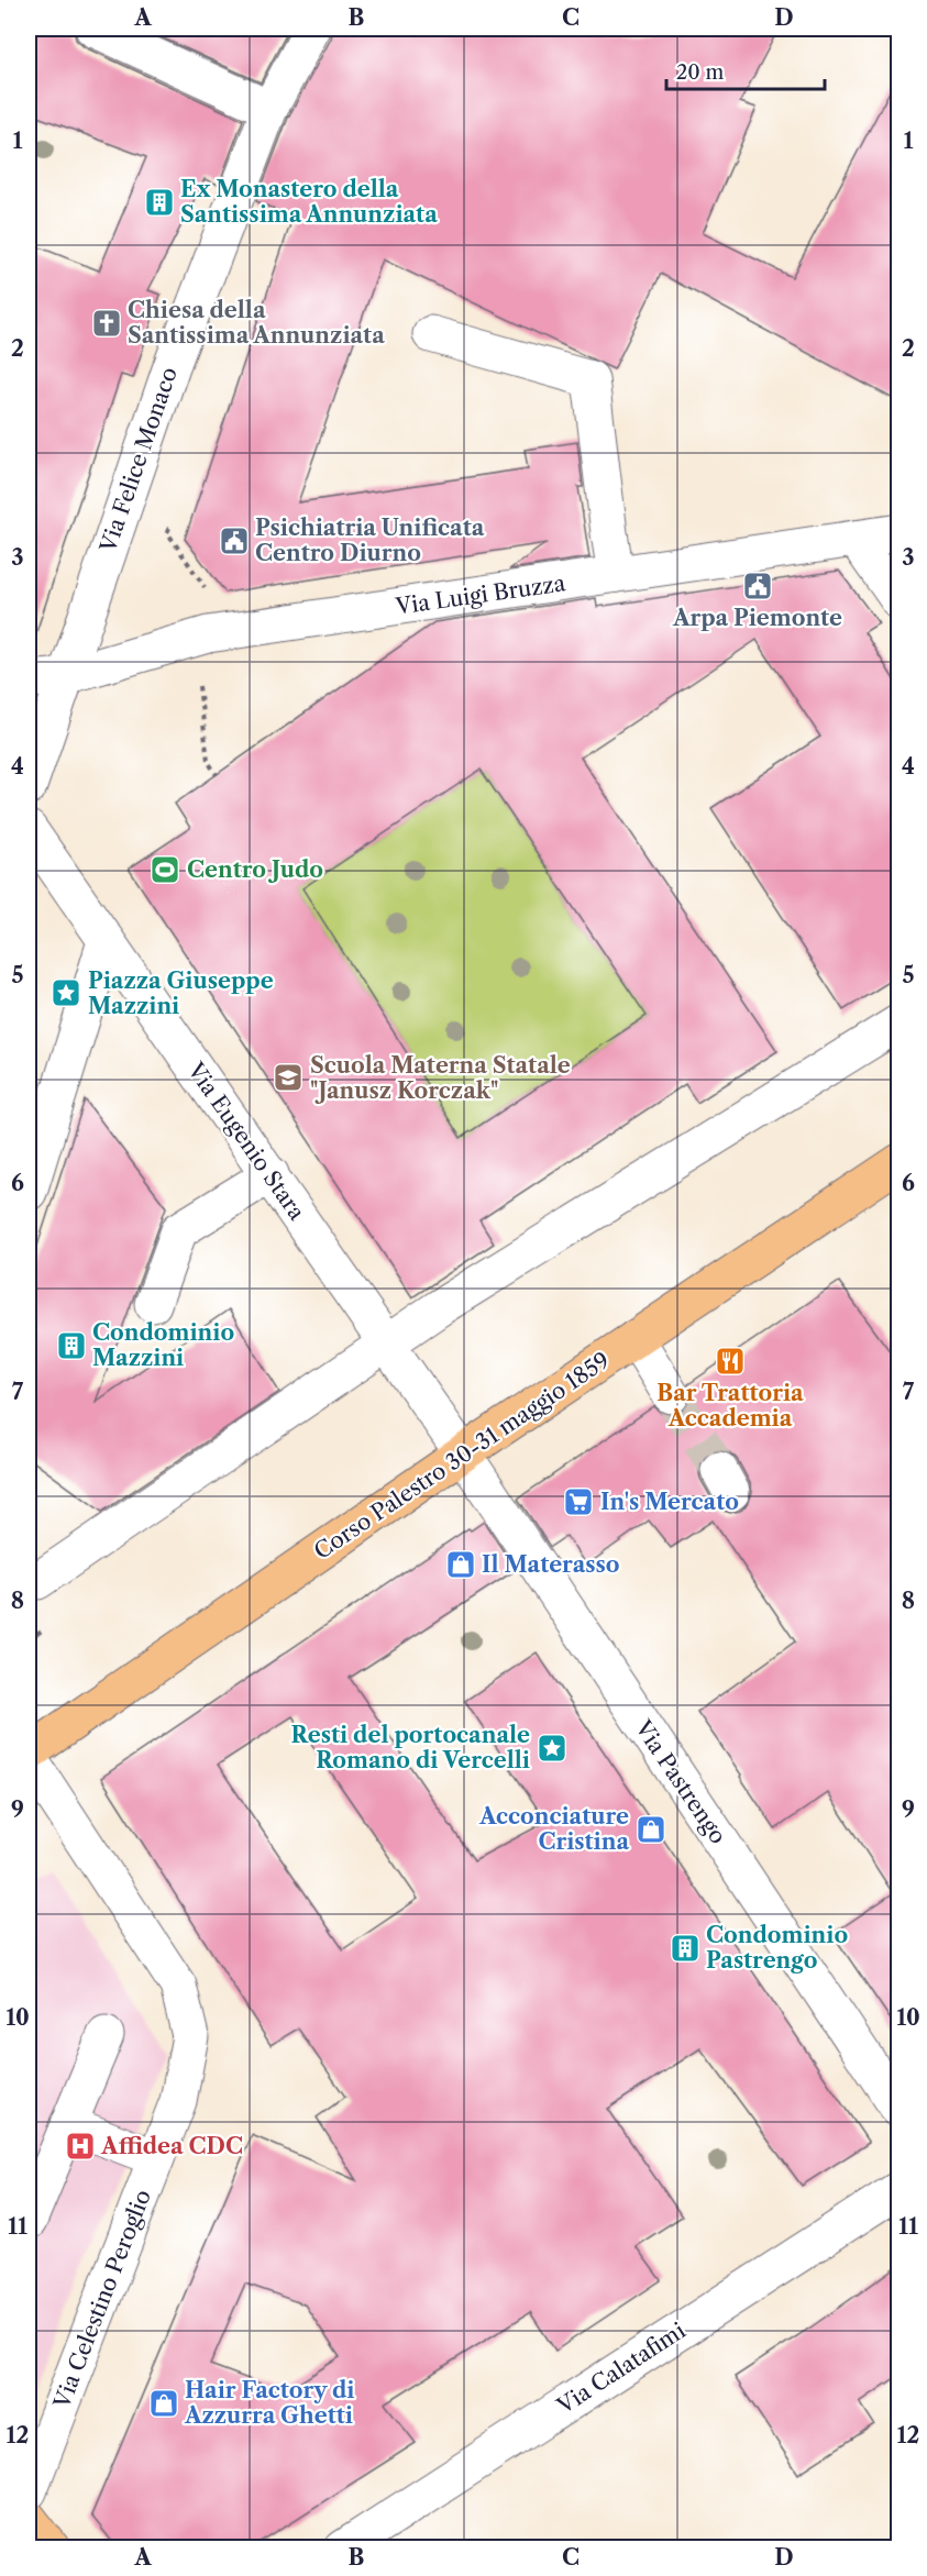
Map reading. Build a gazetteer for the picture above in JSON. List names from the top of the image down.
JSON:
{
  "streets": {
    "main road": ["Corso Palestro 30-31 maggio 1859"],
    "street": [
      "Via Felice Monaco",
      "Via Luigi Bruzza",
      "Via Eugenio Stara",
      "Via Pastrengo",
      "Via Celestino Peroglio",
      "Via Calatafimi"
    ]
  },
  "crossings": [
    ["Via Felice Monaco", "Via Luigi Bruzza"],
    ["Via Eugenio Stara", "Corso Palestro 30-31 maggio 1859"],
    ["Via Eugenio Stara", "Via Pastrengo"],
    ["Corso Palestro 30-31 maggio 1859", "Via Pastrengo"]
  ],
  "places": {
    "building": ["Ex Monastero della Santissima Annunziata", "Condominio Mazzini", "Condominio Pastrengo"],
    "church": ["Chiesa della Santissima Annunziata"],
    "public building": ["Psichiatria Unificata Centro Diurno", "Arpa Piemonte"],
    "sports": ["Centro Judo"],
    "place": ["Piazza Giuseppe Mazzini", "Resti del portocanale Romano di Vercelli"],
    "school or university": ["Scuola Materna Statale \"Janusz Korczak\""],
    "restaurant": ["Bar Trattoria Accademia"],
    "supermarket": ["In's Mercato"],
    "shop": ["Il Materasso", "Acconciature Cristina", "Hair Factory di Azzurra Ghetti"],
    "hospital": ["Affidea CDC"]
  },
  "scale_bar": "20 m",
  "grid": {
    "columns": [
      "A",
      "B",
      "C",
      "D"
    ],
    "rows": [
      "1",
      "2",
      "3",
      "4",
      "5",
      "6",
      "7",
      "8",
      "9",
      "10",
      "11",
      "12"
    ]
  }
}
